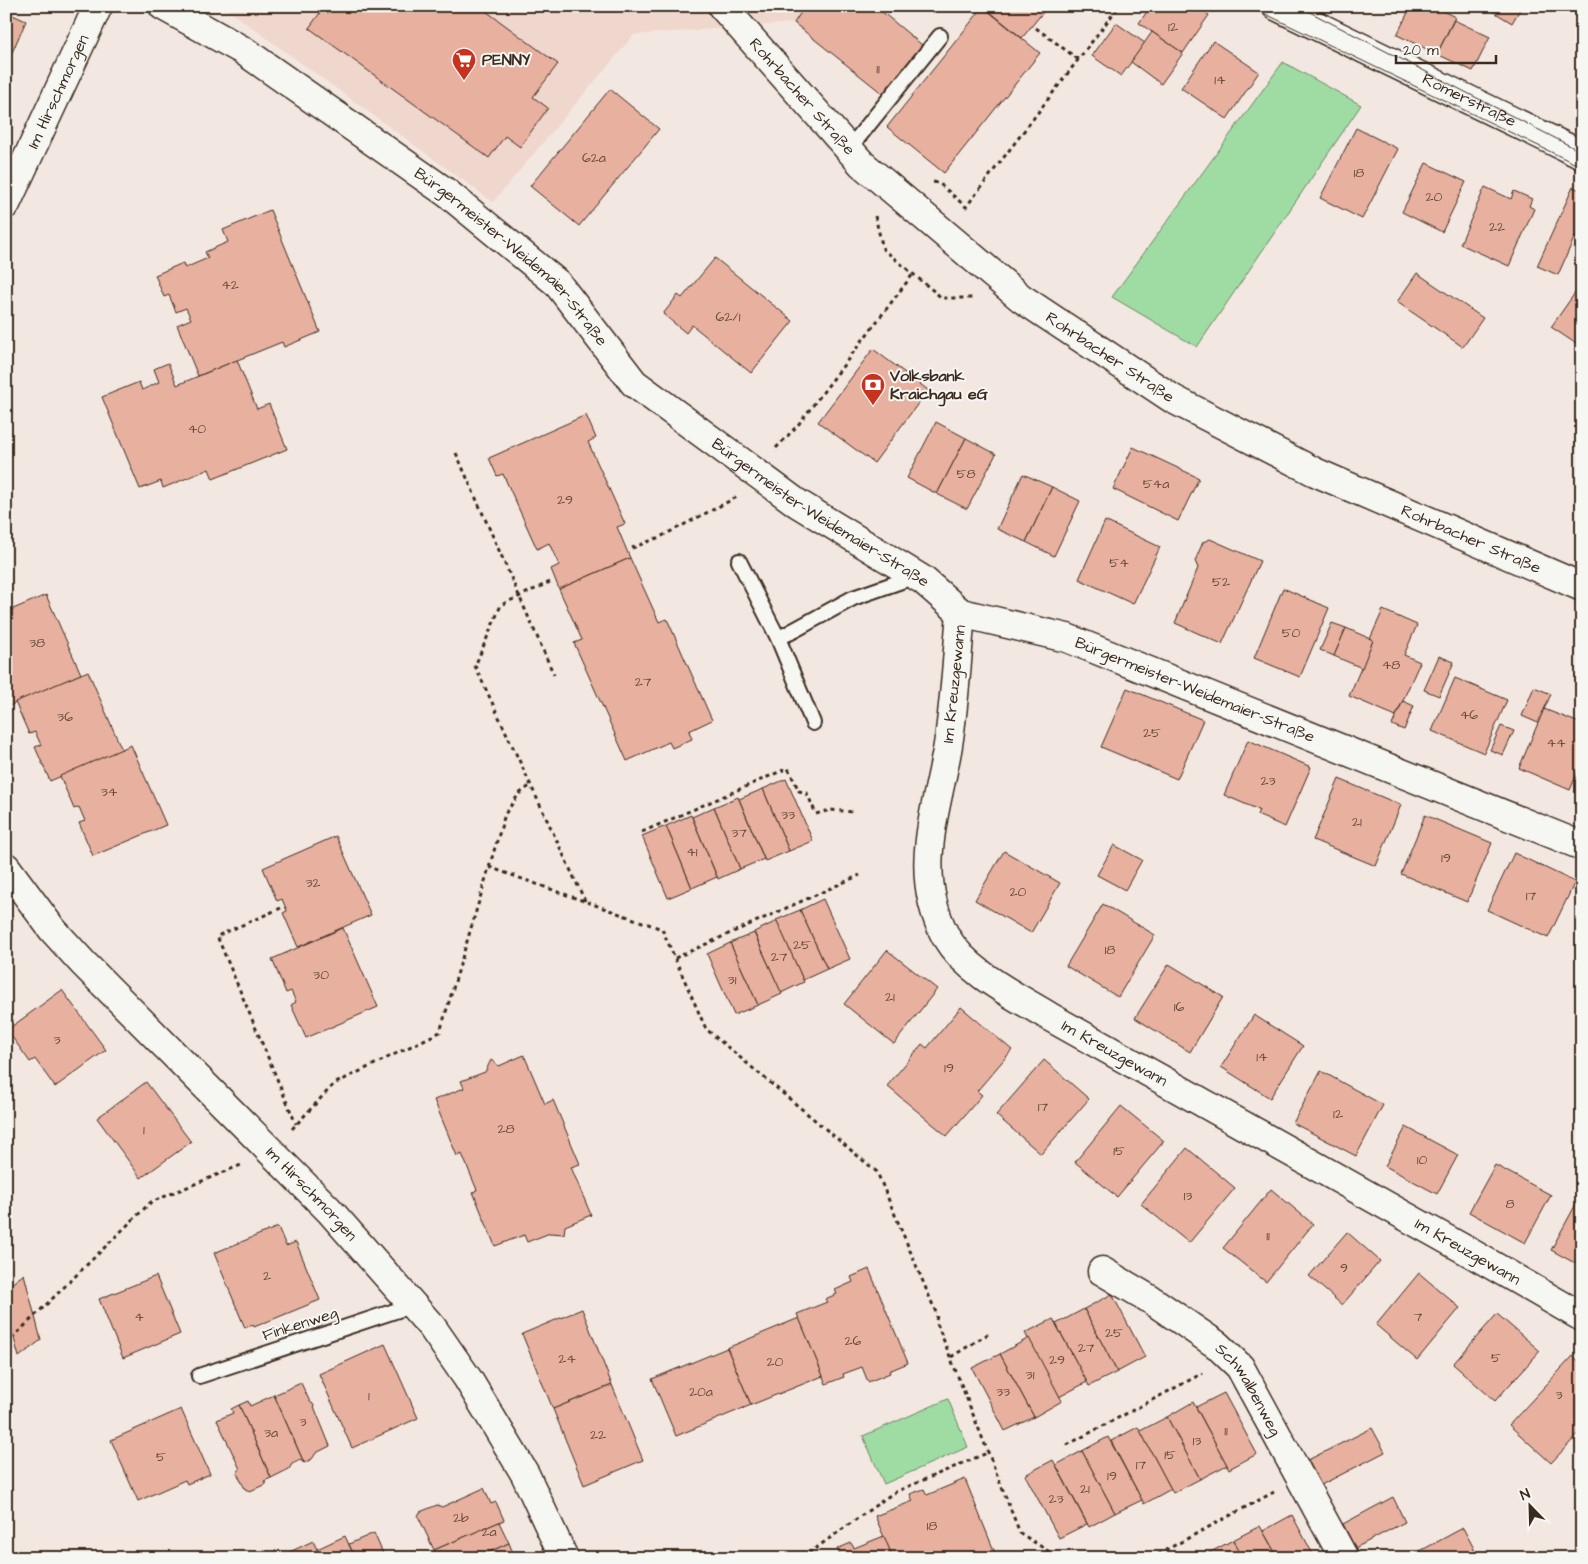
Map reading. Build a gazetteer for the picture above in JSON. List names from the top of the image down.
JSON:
{
  "streets": {
    "street": [
      "Im Hirschmorgen",
      "Rohrbacher Straße",
      "Römerstraße",
      "Bürgermeister-Weidemaier-Straße",
      "Im Kreuzgewann",
      "Schwalbenweg"
    ],
    "lane": ["Finkenweg"]
  },
  "crossings": [
    ["Im Hirschmorgen", "Finkenweg"],
    ["Bürgermeister-Weidemaier-Straße", "Im Kreuzgewann"]
  ],
  "places": {
    "supermarket": ["PENNY"],
    "bank": ["Volksbank Kraichgau eG"]
  },
  "house_numbers": [
    "12",
    "11",
    "14",
    "62a",
    "18",
    "20",
    "22",
    "42",
    "62/1",
    "40",
    "58",
    "54a",
    "29",
    "54",
    "52",
    "50",
    "38",
    "48",
    "27",
    "46",
    "36",
    "25",
    "44",
    "23",
    "34",
    "33",
    "21",
    "37",
    "41",
    "19",
    "32",
    "20",
    "17",
    "25",
    "18",
    "27",
    "30",
    "31",
    "21",
    "16",
    "3",
    "14",
    "19",
    "17",
    "12",
    "28",
    "1",
    "15",
    "10",
    "13",
    "8",
    "11",
    "9",
    "2",
    "4",
    "7",
    "25",
    "26",
    "27",
    "5",
    "24",
    "29",
    "20",
    "31",
    "20a",
    "33",
    "3",
    "1",
    "3",
    "11",
    "3a",
    "22",
    "13",
    "15",
    "5",
    "17",
    "19",
    "21",
    "23",
    "2b",
    "18",
    "2a"
  ],
  "scale_bar": "20 m",
  "north": "top left"
}
